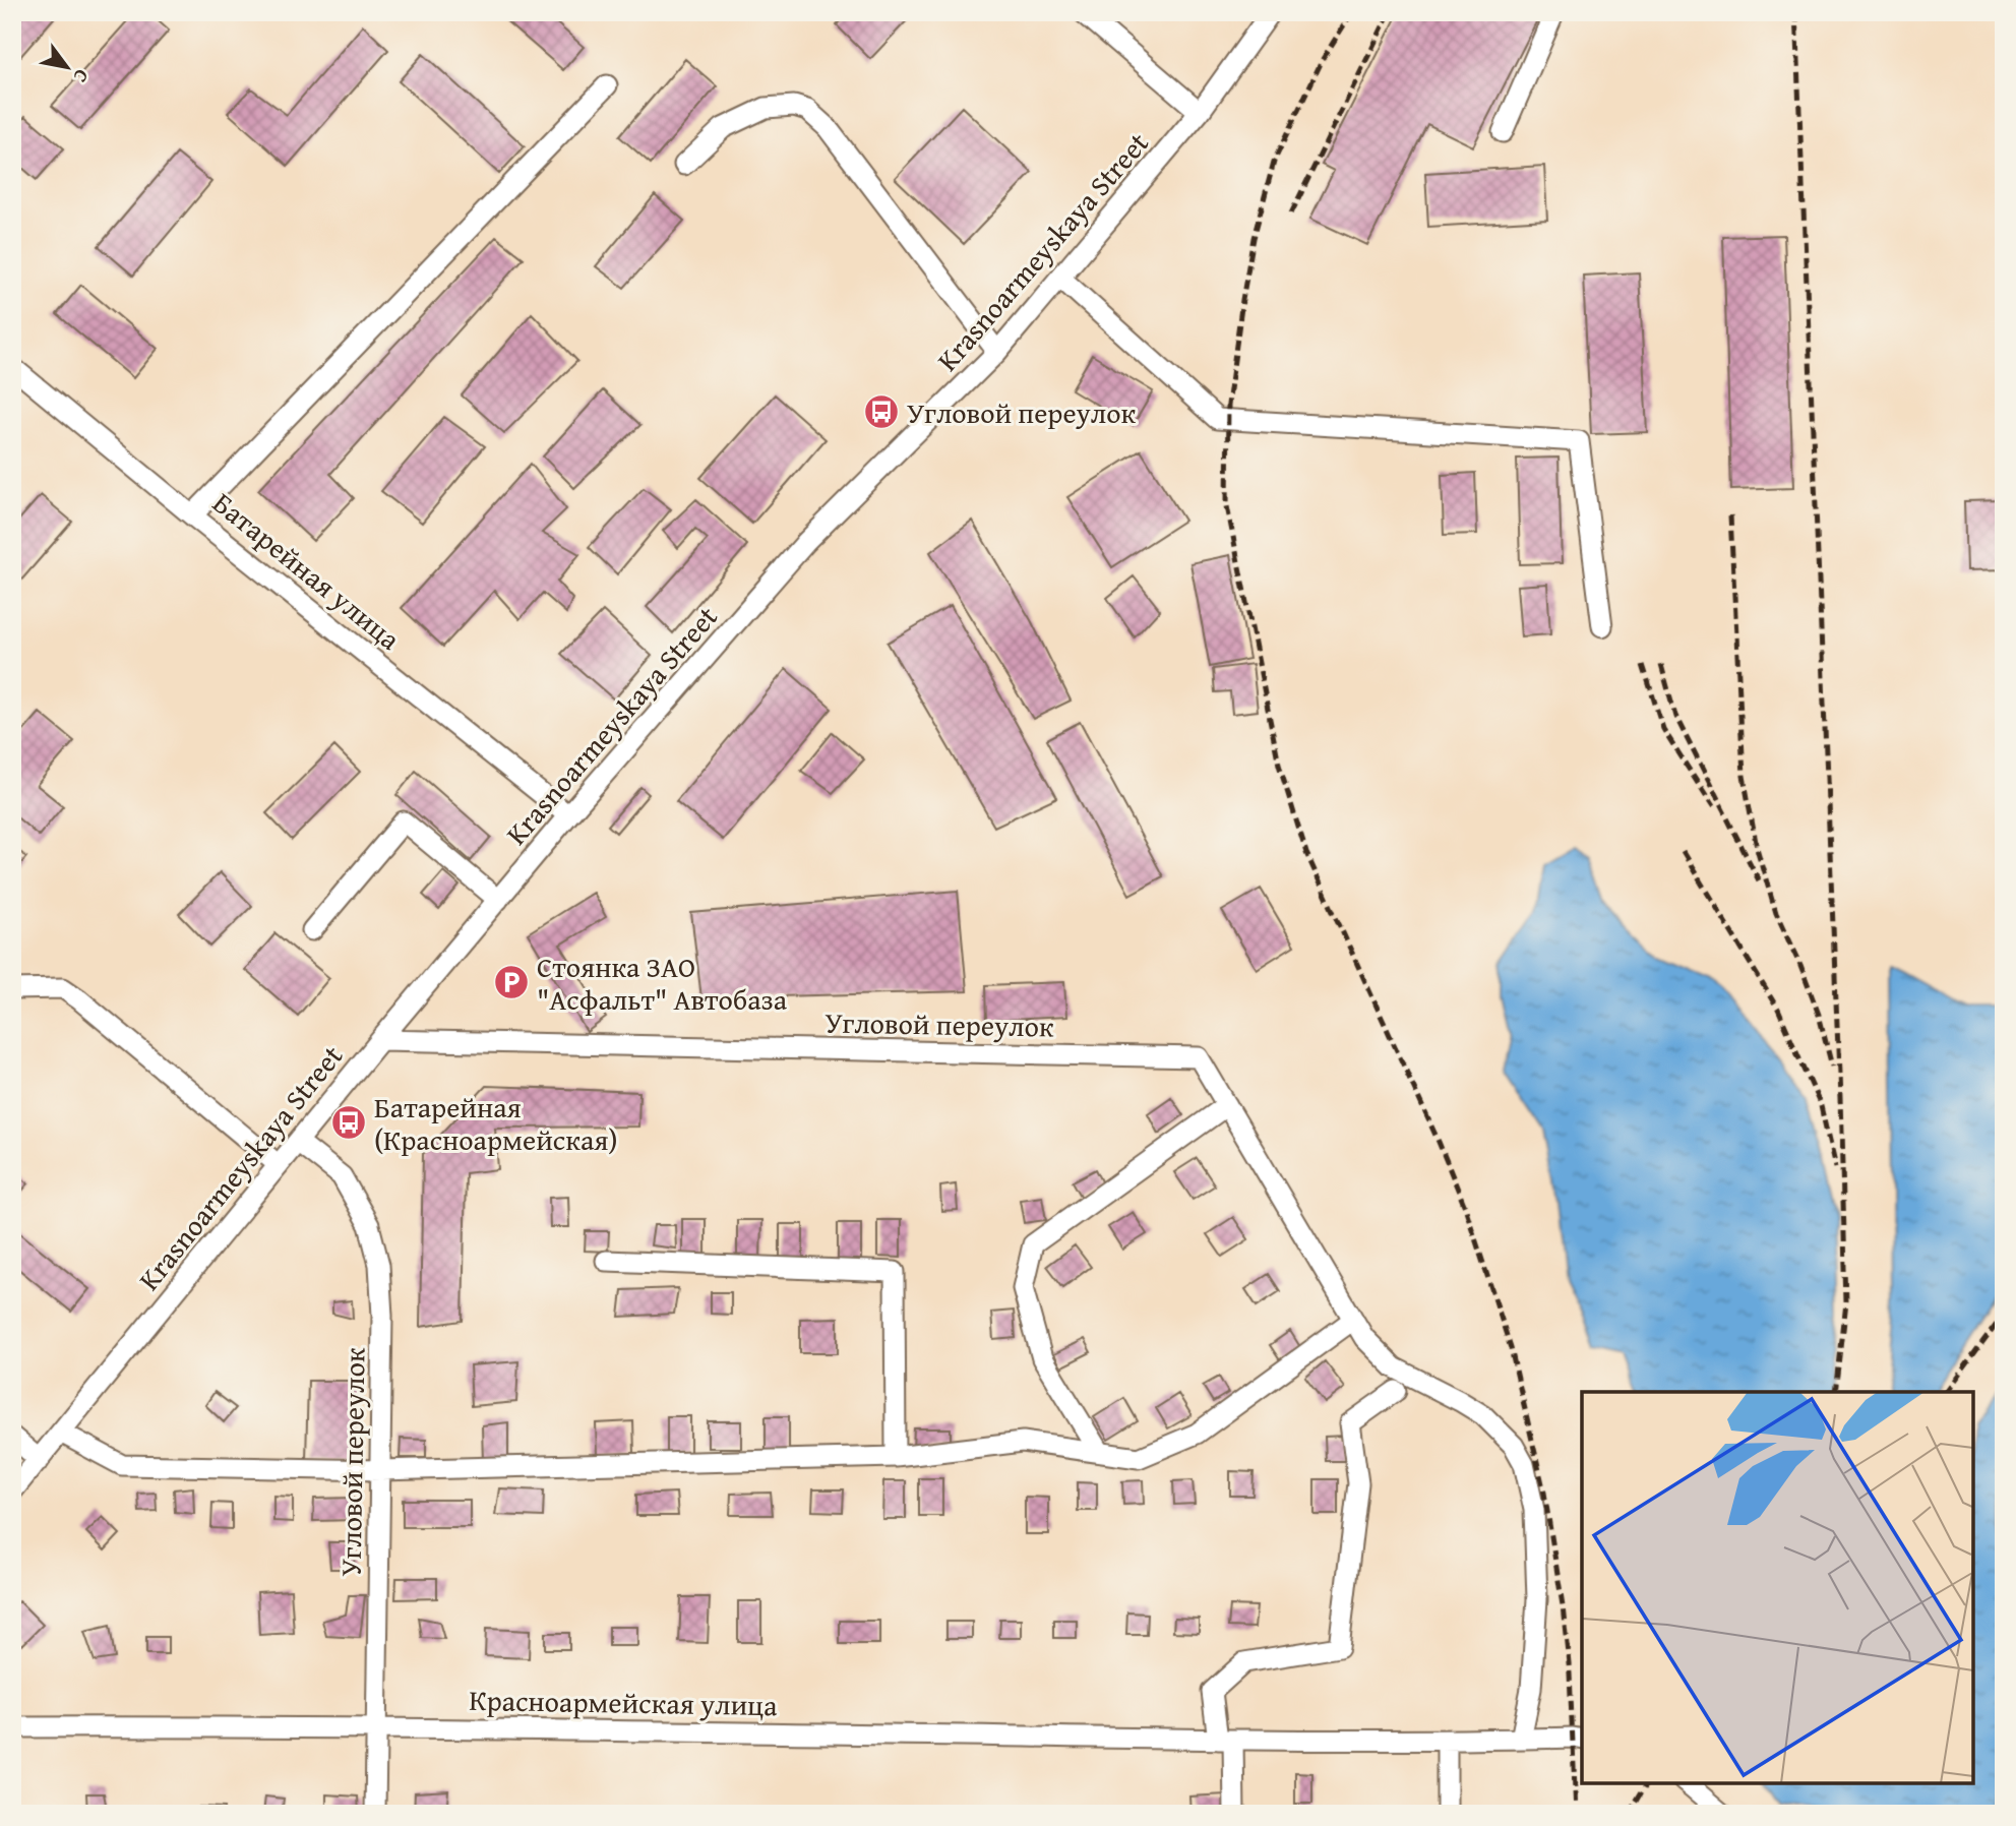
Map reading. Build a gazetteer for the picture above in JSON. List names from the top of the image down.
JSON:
{
  "streets": {
    "street": [
      "Krasnoarmeyskaya Street",
      "Батарейная улица",
      "Угловой переулок",
      "Красноармейская улица"
    ]
  },
  "crossings": [
    ["Krasnoarmeyskaya Street", "Батарейная улица"],
    ["Krasnoarmeyskaya Street", "Угловой переулок"],
    ["Угловой переулок", "Красноармейская улица"]
  ],
  "places": {
    "bus stop": ["Угловой переулок", "Батарейная (Красноармейская)"],
    "parking": ["Стоянка ЗАО \"Асфальт\" Автобаза"]
  },
  "north": "bottom right"
}
